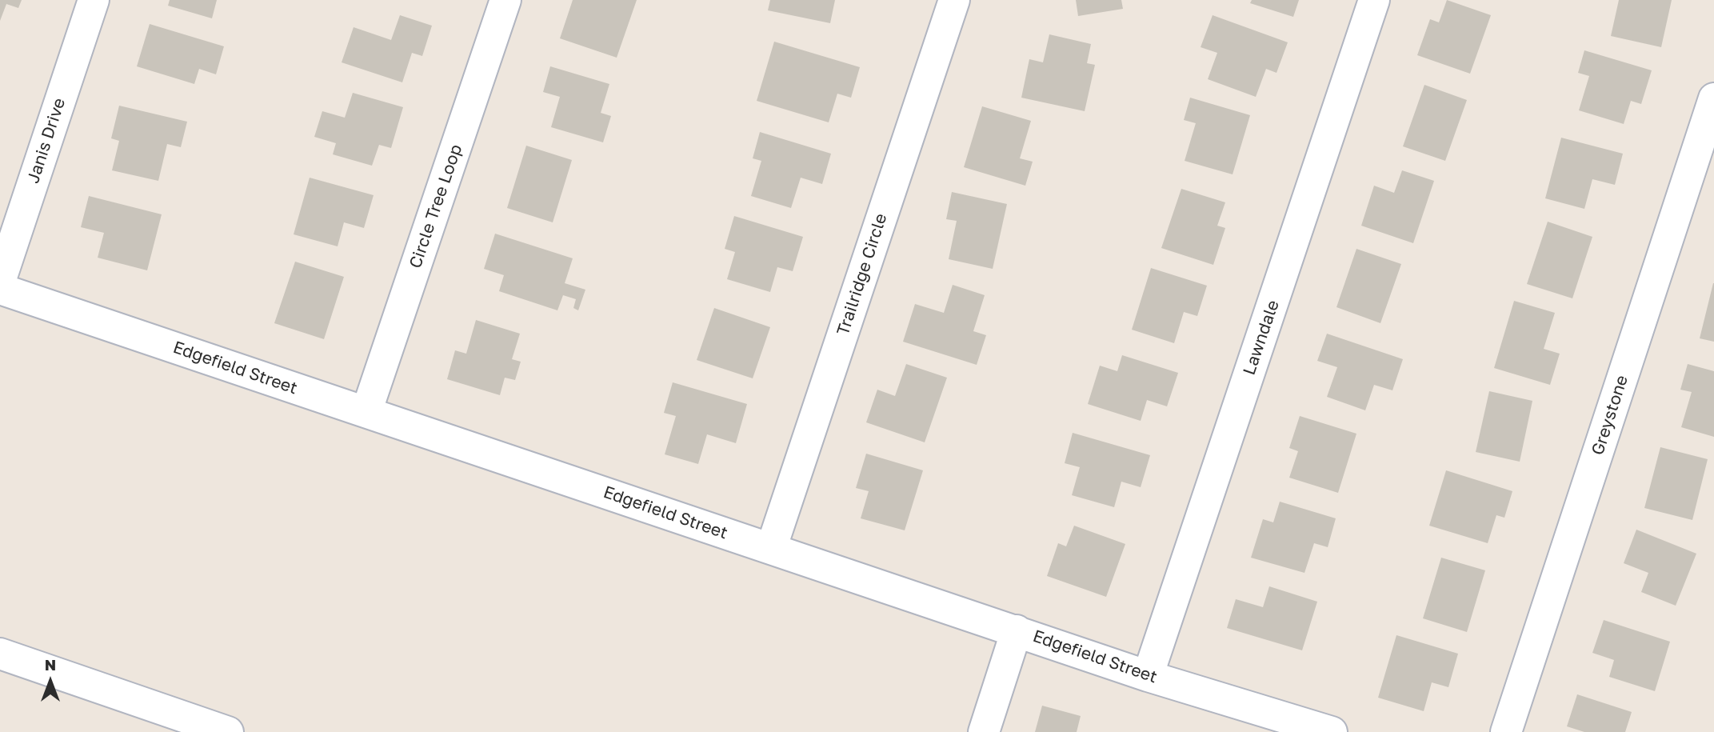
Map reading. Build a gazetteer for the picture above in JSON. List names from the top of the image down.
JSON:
{
  "streets": {
    "street": [
      "Janis Drive",
      "Circle Tree Loop",
      "Trailridge Circle",
      "Lawndale",
      "Edgefield Street",
      "Greystone"
    ]
  },
  "crossings": [
    ["Circle Tree Loop", "Edgefield Street"],
    ["Trailridge Circle", "Edgefield Street"],
    ["Lawndale", "Edgefield Street"]
  ],
  "north": "top"
}
